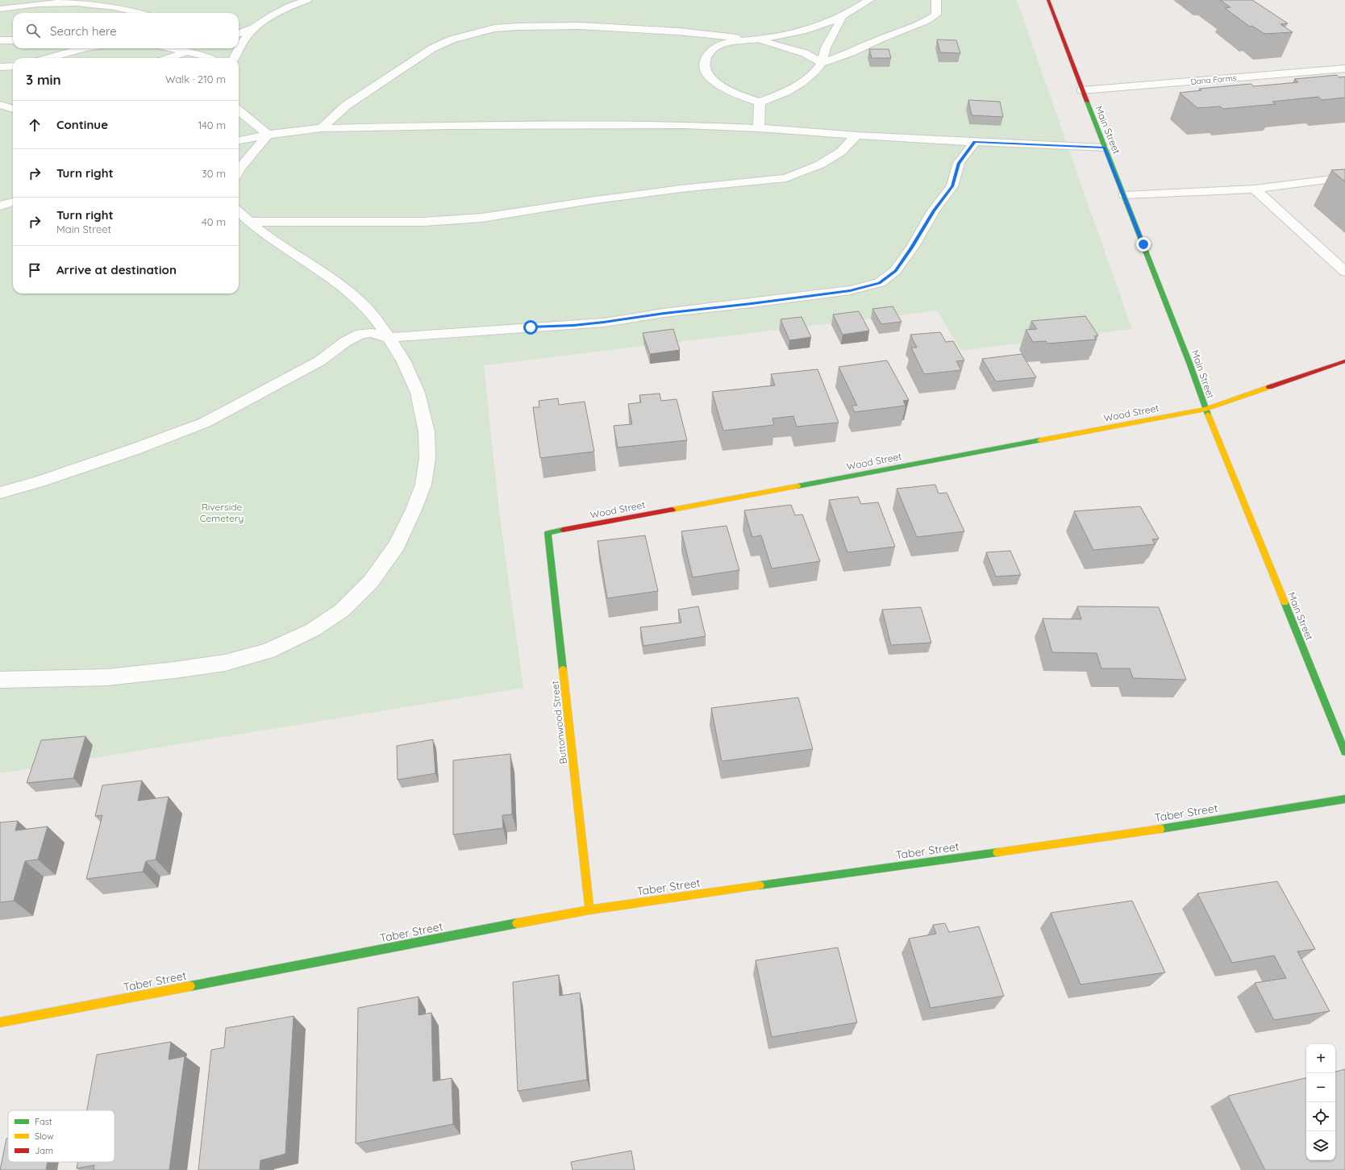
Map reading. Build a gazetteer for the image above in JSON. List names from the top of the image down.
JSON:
{
  "streets": {
    "street": [
      "Dana Farms",
      "Main Street",
      "Wood Street",
      "Buttonwood Street",
      "Taber Street"
    ]
  },
  "crossings": [
    ["Dana Farms", "Main Street"],
    ["Main Street", "Wood Street"],
    ["Wood Street", "Buttonwood Street"],
    ["Buttonwood Street", "Taber Street"]
  ],
  "parks": ["Riverside Cemetery"],
  "legend": ["Fast", "Slow", "Jam"],
  "page": {
    "search": "Search here",
    "heading": ["3 min", "Walk · 210 m"],
    "list": [
      ["Continue", "140 m"],
      ["Turn right", "30 m"],
      ["Turn right", "Main Street", "40 m"],
      "Arrive at destination"
    ],
    "map_buttons": ["+", "−"]
  }
}
